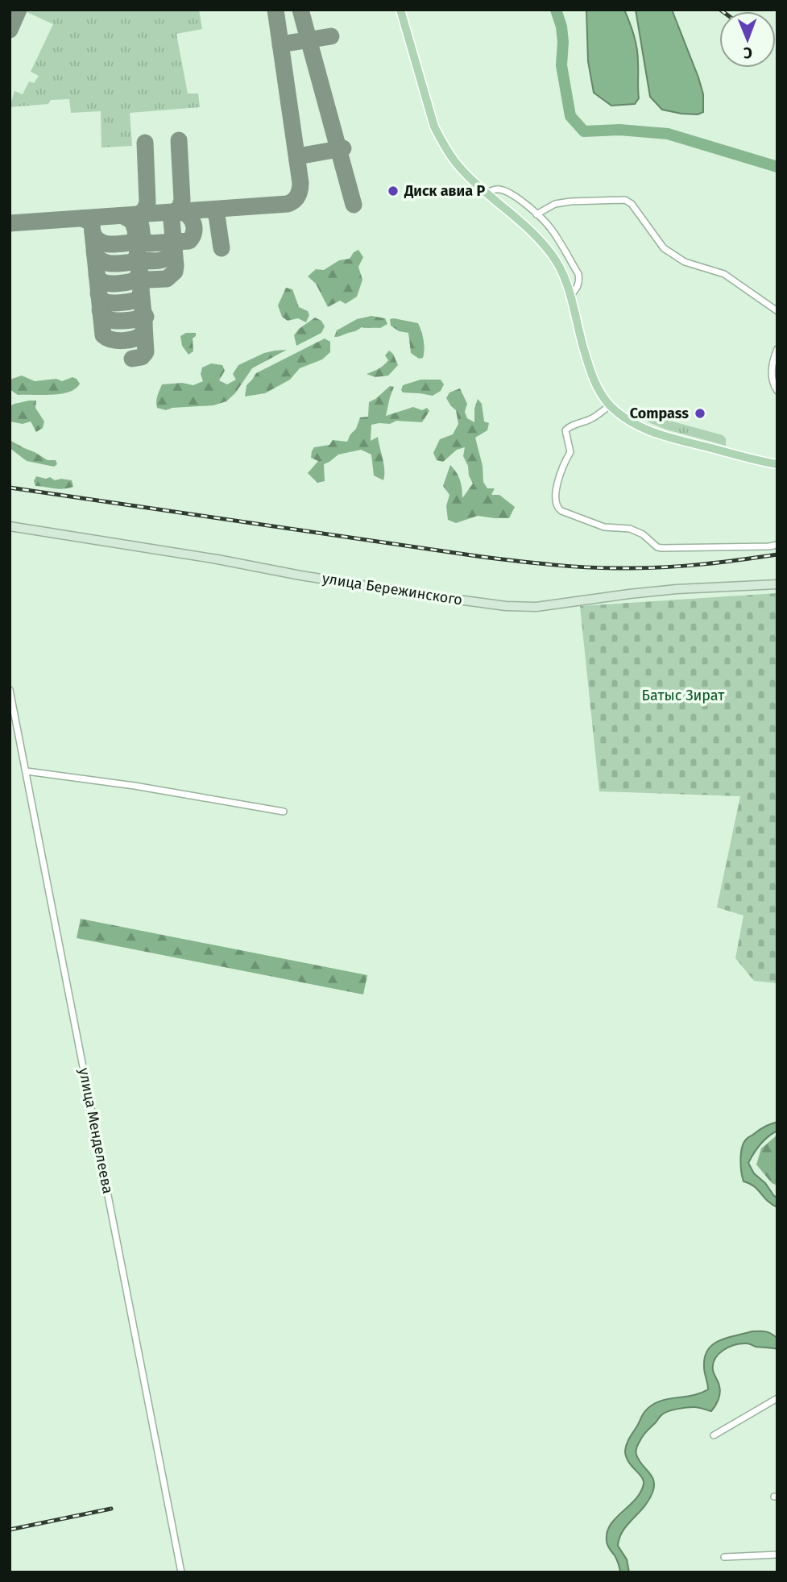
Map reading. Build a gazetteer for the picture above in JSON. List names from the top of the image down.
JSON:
{
  "streets": {
    "main road": ["улица Бережинского"],
    "street": ["улица Менделеева"]
  },
  "parks": ["Батыс Зират"],
  "places": ["Диск авиа Р", "Compass"],
  "north": "bottom"
}
